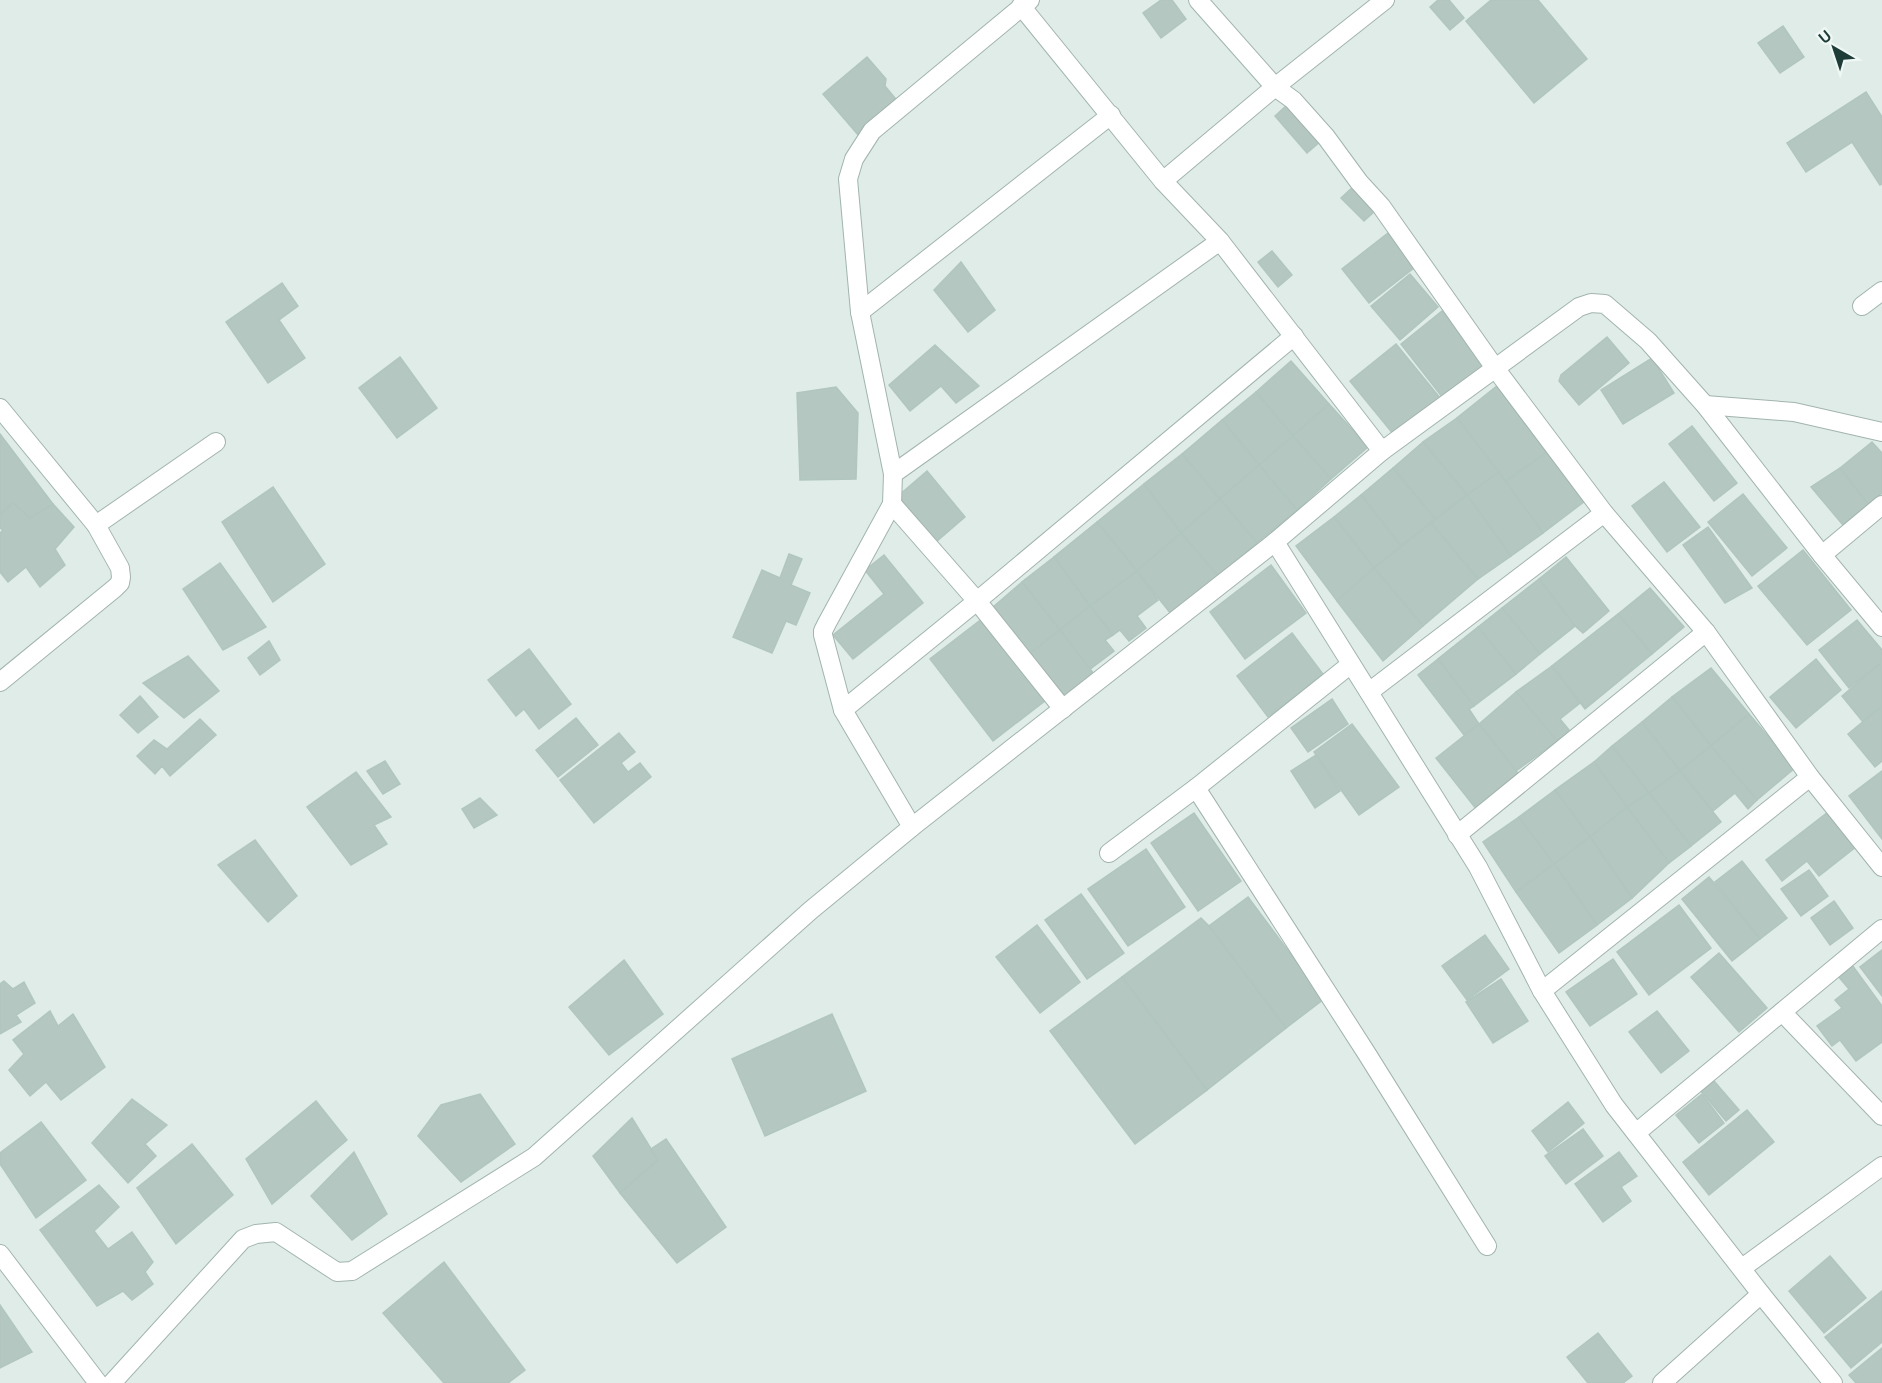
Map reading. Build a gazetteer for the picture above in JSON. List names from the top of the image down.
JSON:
{
  "north": "top left"
}
